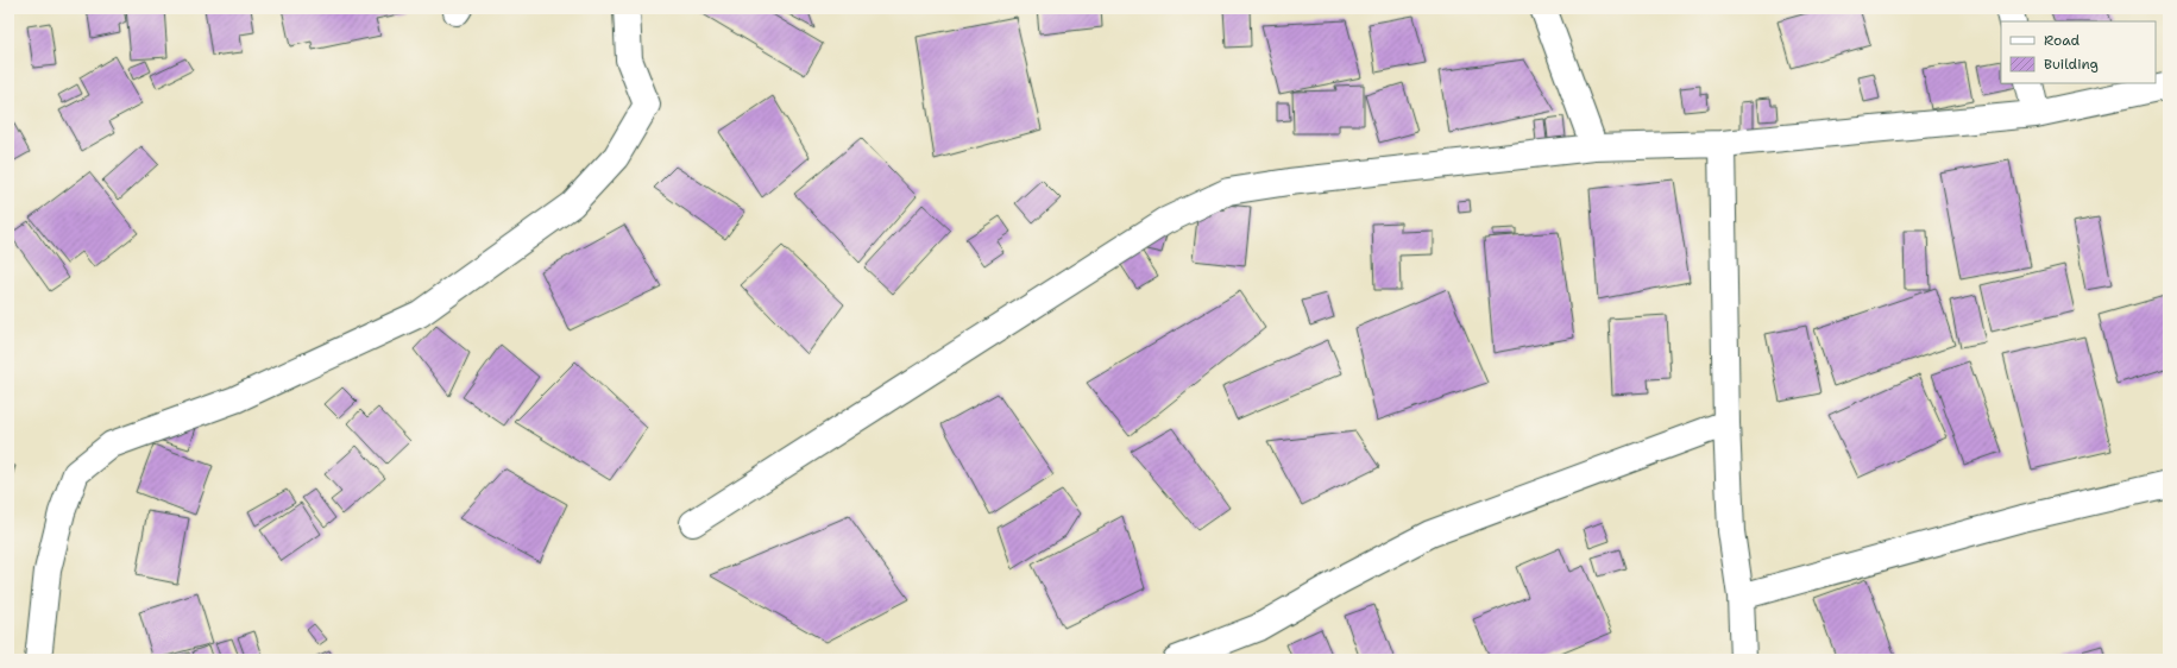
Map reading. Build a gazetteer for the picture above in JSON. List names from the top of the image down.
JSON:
{
  "legend": ["Road", "Building"]
}
